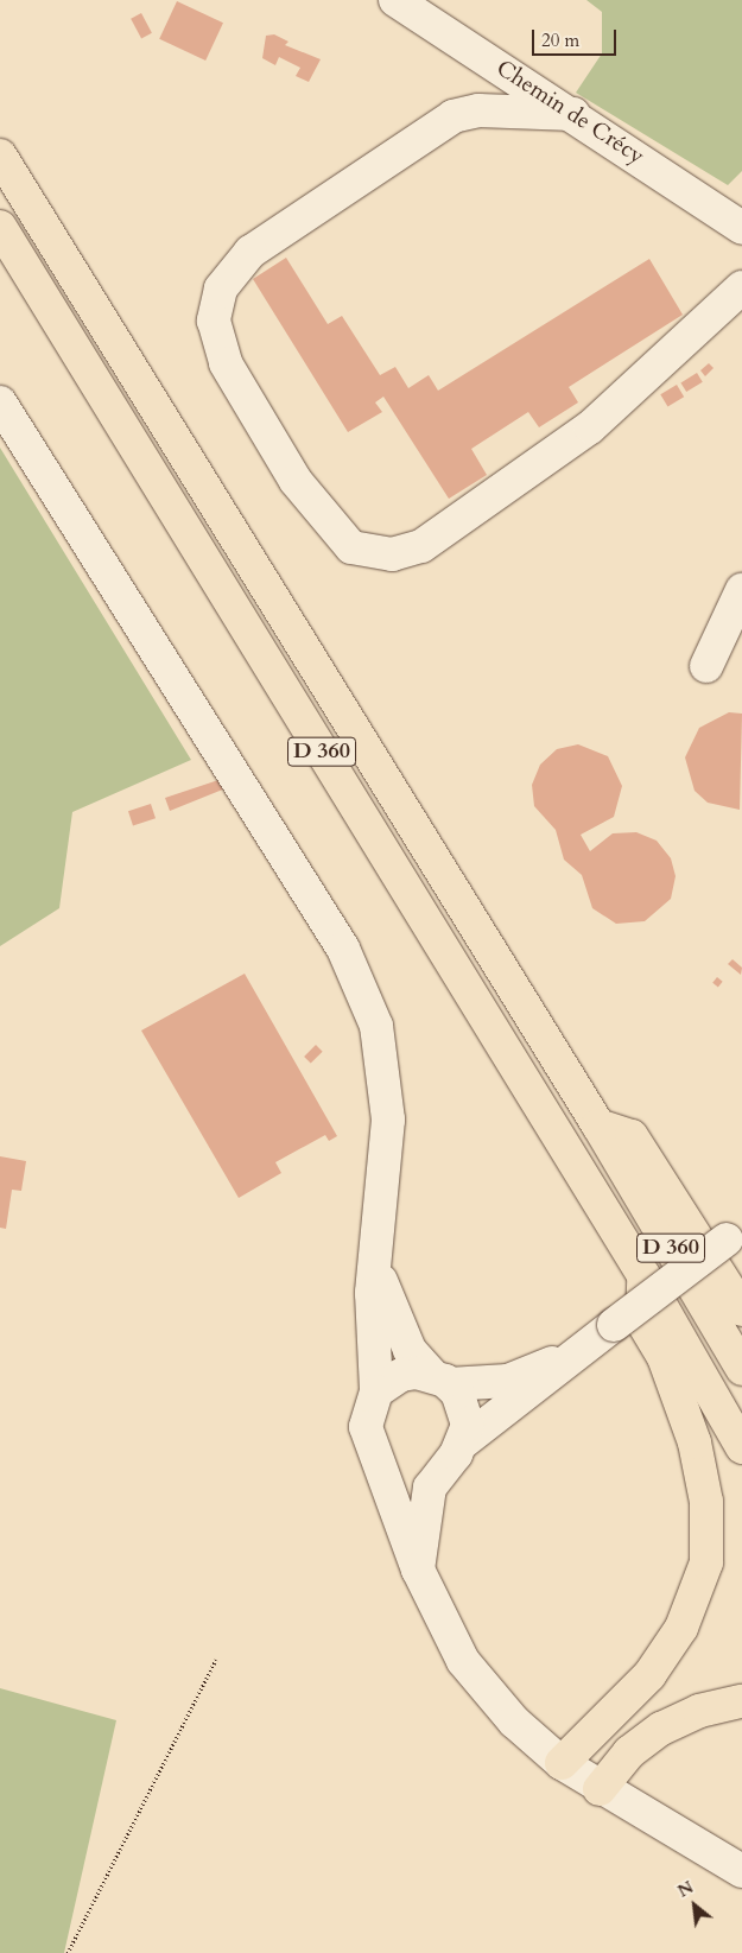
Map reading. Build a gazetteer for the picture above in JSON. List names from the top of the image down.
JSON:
{
  "streets": {
    "highway": ["D 360"],
    "street": ["Chemin de Crécy"]
  },
  "scale_bar": "20 m",
  "north": "top left"
}
